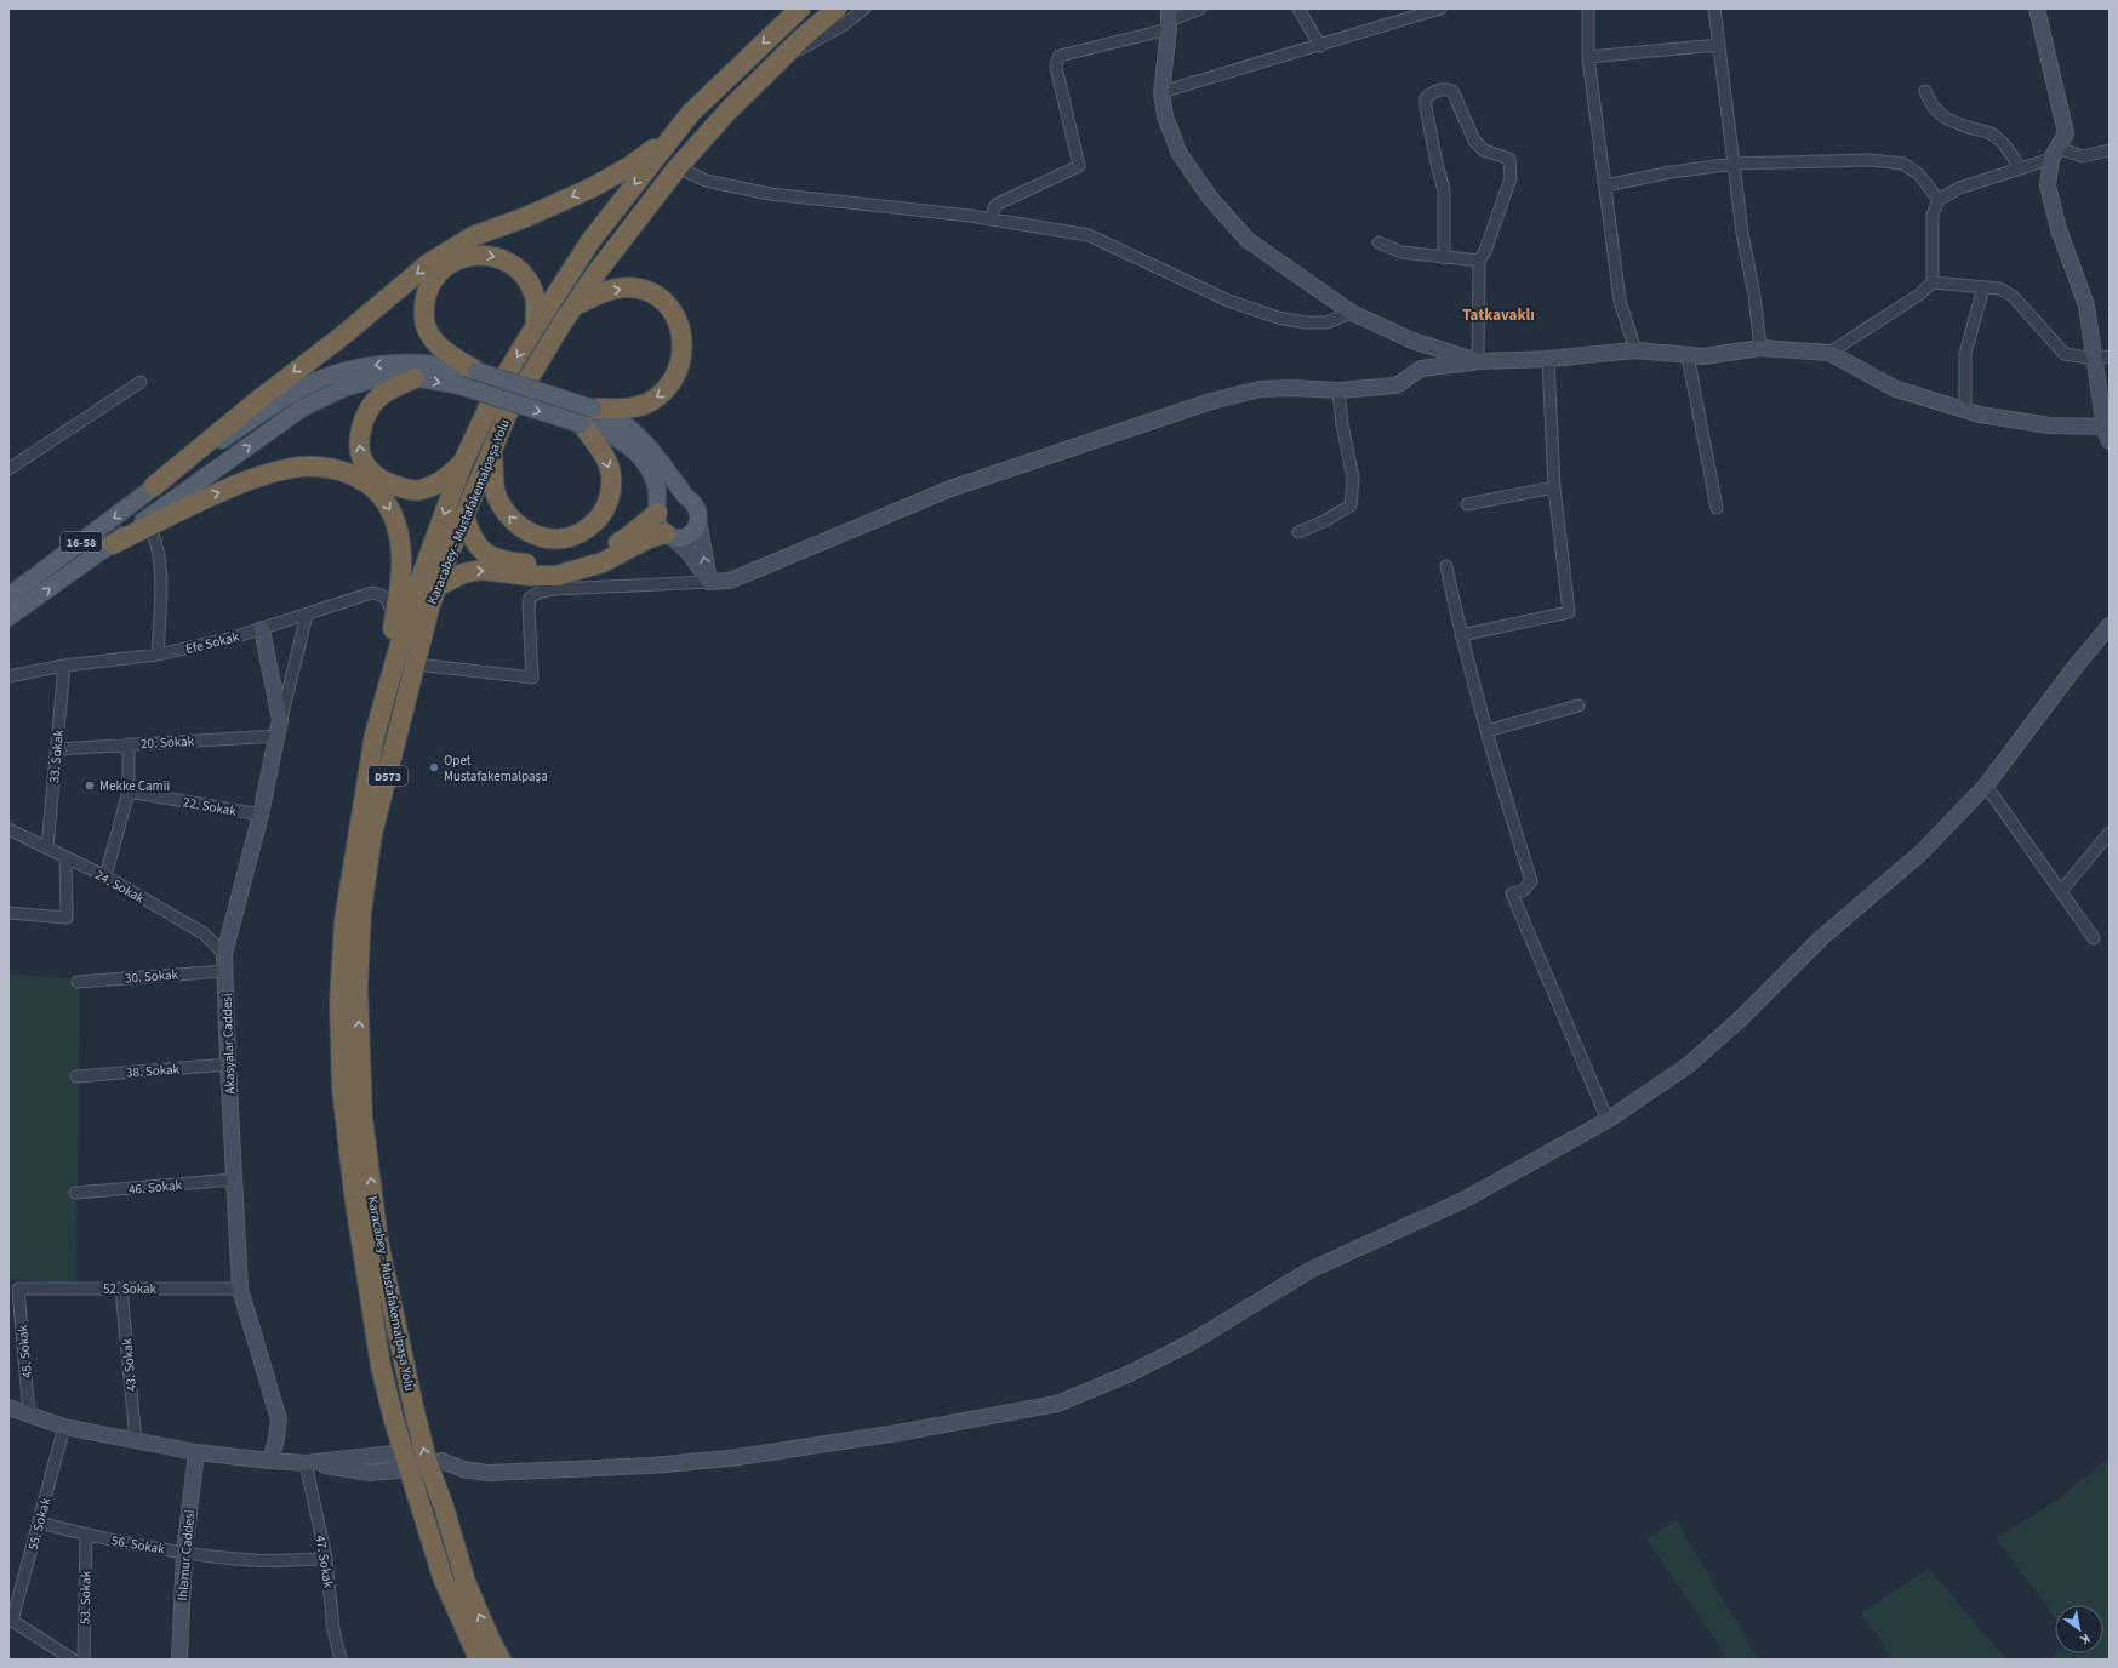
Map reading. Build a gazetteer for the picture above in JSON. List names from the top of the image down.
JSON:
{
  "streets": {
    "highway": ["Karacabey - Mustafakemalpaşa Yolu", "D573"],
    "main road": ["16-58"],
    "street": [
      "Efe Sokak",
      "20. Sokak",
      "33. Sokak",
      "22. Sokak",
      "24. Sokak",
      "30. Sokak",
      "Akasyalar Caddesi",
      "38. Sokak",
      "46. Sokak",
      "52. Sokak",
      "45. Sokak",
      "43. Sokak",
      "55. Sokak",
      "56. Sokak",
      "Ihlamur Caddesi",
      "47. Sokak",
      "53. Sokak"
    ]
  },
  "crossings": [
    ["Efe Sokak", "33. Sokak"],
    ["Efe Sokak", "Akasyalar Caddesi"],
    ["20. Sokak", "33. Sokak"],
    ["20. Sokak", "Akasyalar Caddesi"],
    ["33. Sokak", "24. Sokak"],
    ["22. Sokak", "Akasyalar Caddesi"],
    ["24. Sokak", "Akasyalar Caddesi"],
    ["30. Sokak", "Akasyalar Caddesi"],
    ["Akasyalar Caddesi", "38. Sokak"],
    ["Akasyalar Caddesi", "46. Sokak"],
    ["Akasyalar Caddesi", "52. Sokak"],
    ["52. Sokak", "45. Sokak"],
    ["52. Sokak", "43. Sokak"],
    ["55. Sokak", "56. Sokak"],
    ["56. Sokak", "Ihlamur Caddesi"],
    ["56. Sokak", "47. Sokak"],
    ["56. Sokak", "53. Sokak"]
  ],
  "districts": ["Tatkavaklı"],
  "places": ["Opet Mustafakemalpaşa", "Mekke Camii"],
  "north": "bottom right"
}
